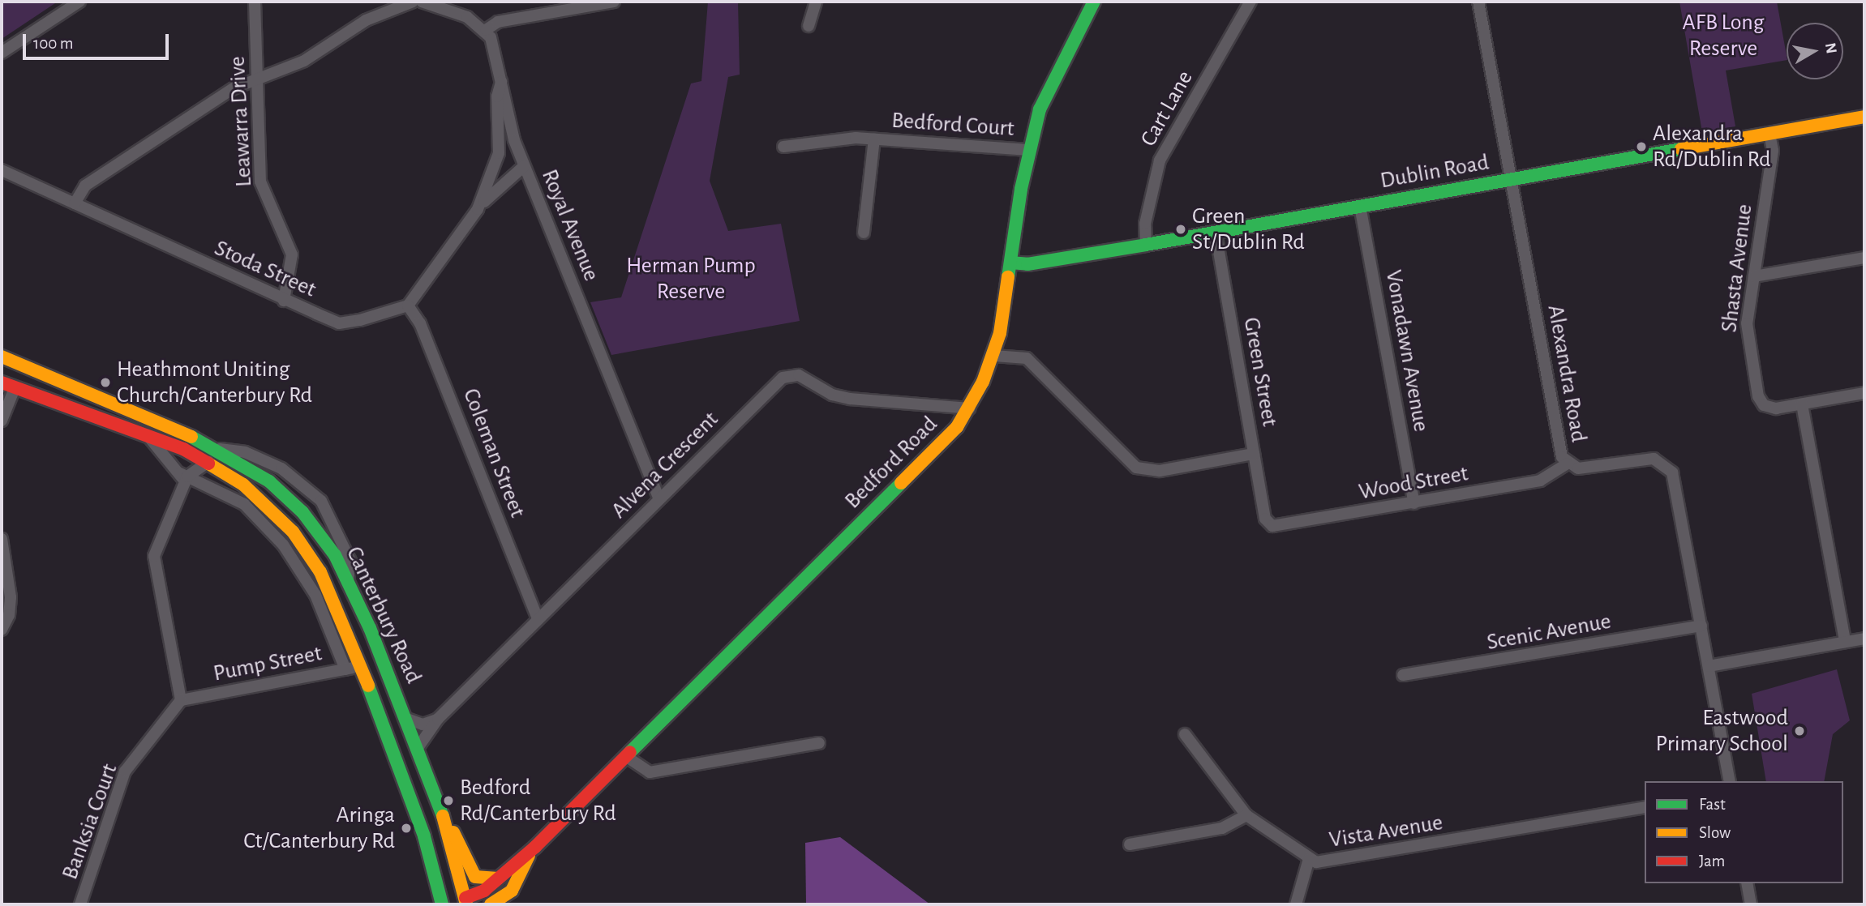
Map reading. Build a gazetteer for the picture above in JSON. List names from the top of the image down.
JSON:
{
  "streets": {
    "main road": ["Dublin Road", "Bedford Road", "Canterbury Road"],
    "street": [
      "Cart Lane",
      "Leawarra Drive",
      "Bedford Court",
      "Royal Avenue",
      "Shasta Avenue",
      "Stoda Street",
      "Vonadawn Avenue",
      "Green Street",
      "Alexandra Road",
      "Coleman Street",
      "Alvena Crescent",
      "Wood Street",
      "Scenic Avenue",
      "Pump Street",
      "Banksia Court",
      "Vista Avenue"
    ]
  },
  "crossings": [
    ["Cart Lane", "Dublin Road"],
    ["Leawarra Drive", "Stoda Street"],
    ["Bedford Court", "Bedford Road"],
    ["Dublin Road", "Shasta Avenue"],
    ["Dublin Road", "Vonadawn Avenue"],
    ["Dublin Road", "Green Street"],
    ["Dublin Road", "Alexandra Road"],
    ["Dublin Road", "Bedford Road"],
    ["Royal Avenue", "Alvena Crescent"],
    ["Stoda Street", "Coleman Street"],
    ["Vonadawn Avenue", "Wood Street"],
    ["Green Street", "Wood Street"],
    ["Alexandra Road", "Wood Street"],
    ["Alexandra Road", "Scenic Avenue"],
    ["Coleman Street", "Alvena Crescent"],
    ["Bedford Road", "Alvena Crescent"],
    ["Bedford Road", "Canterbury Road"],
    ["Alvena Crescent", "Canterbury Road"],
    ["Canterbury Road", "Pump Street"],
    ["Pump Street", "Banksia Court"]
  ],
  "parks": ["AFB Long Reserve", "Herman Pump Reserve"],
  "places": [
    "Alexandra Rd/Dublin Rd",
    "Green St/Dublin Rd",
    "Heathmont Uniting Church/Canterbury Rd",
    "Eastwood Primary School",
    "Bedford Rd/Canterbury Rd",
    "Aringa Ct/Canterbury Rd"
  ],
  "legend": ["Fast", "Slow", "Jam"],
  "scale_bar": "100 m",
  "north": "right"
}
